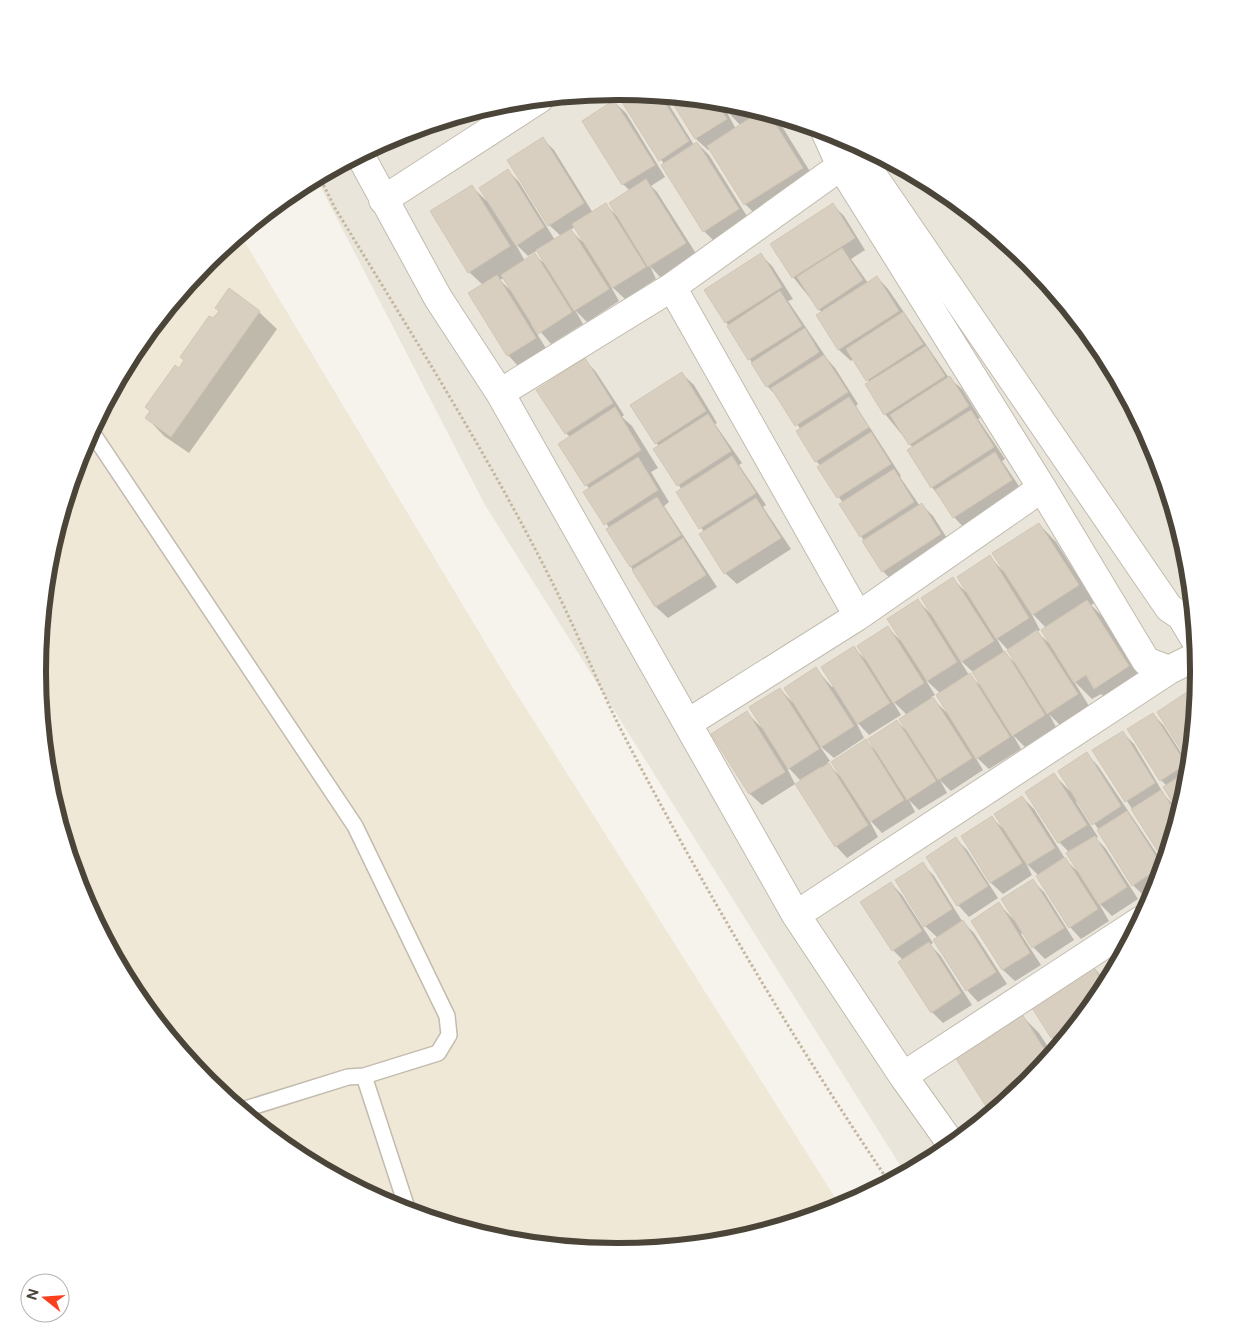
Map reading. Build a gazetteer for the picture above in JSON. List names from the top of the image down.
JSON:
{
  "north": "left"
}
